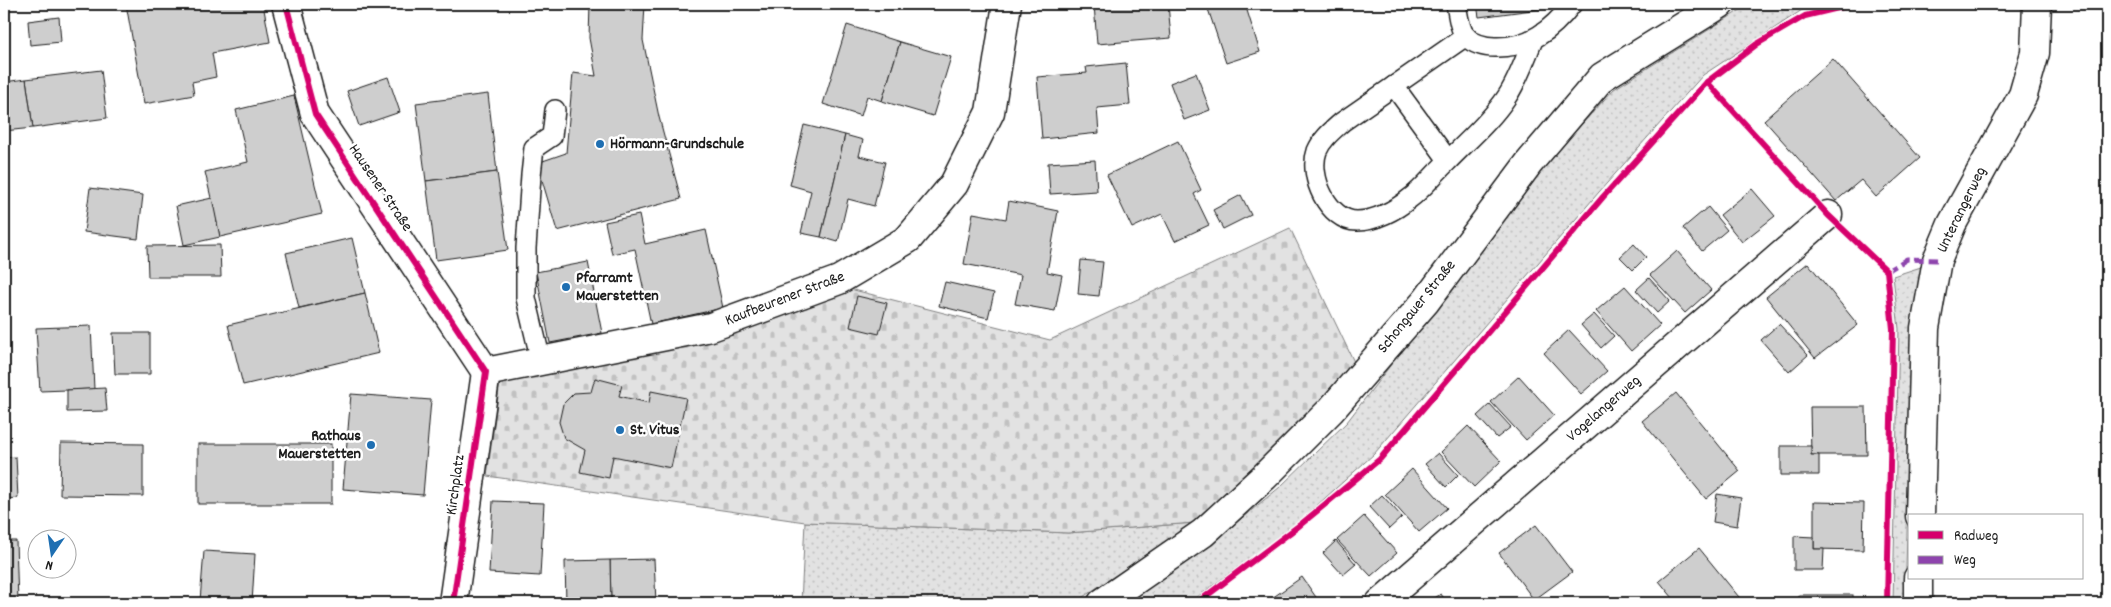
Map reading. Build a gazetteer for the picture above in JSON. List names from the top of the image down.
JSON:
{
  "streets": {
    "street": [
      "Hausener Straße",
      "Unterangerweg",
      "Kaufbeurener Straße",
      "Schongauer Straße",
      "Vogelangerweg",
      "Kirchplatz"
    ]
  },
  "crossings": [
    ["Hausener Straße", "Kaufbeurener Straße"],
    ["Hausener Straße", "Kirchplatz"],
    ["Kaufbeurener Straße", "Kirchplatz"]
  ],
  "places": [
    "Hörmann-Grundschule",
    "Pfarramt Mauerstetten",
    "St. Vitus",
    "Rathaus Mauerstetten"
  ],
  "legend": ["Radweg", "Weg"],
  "north": "bottom"
}
